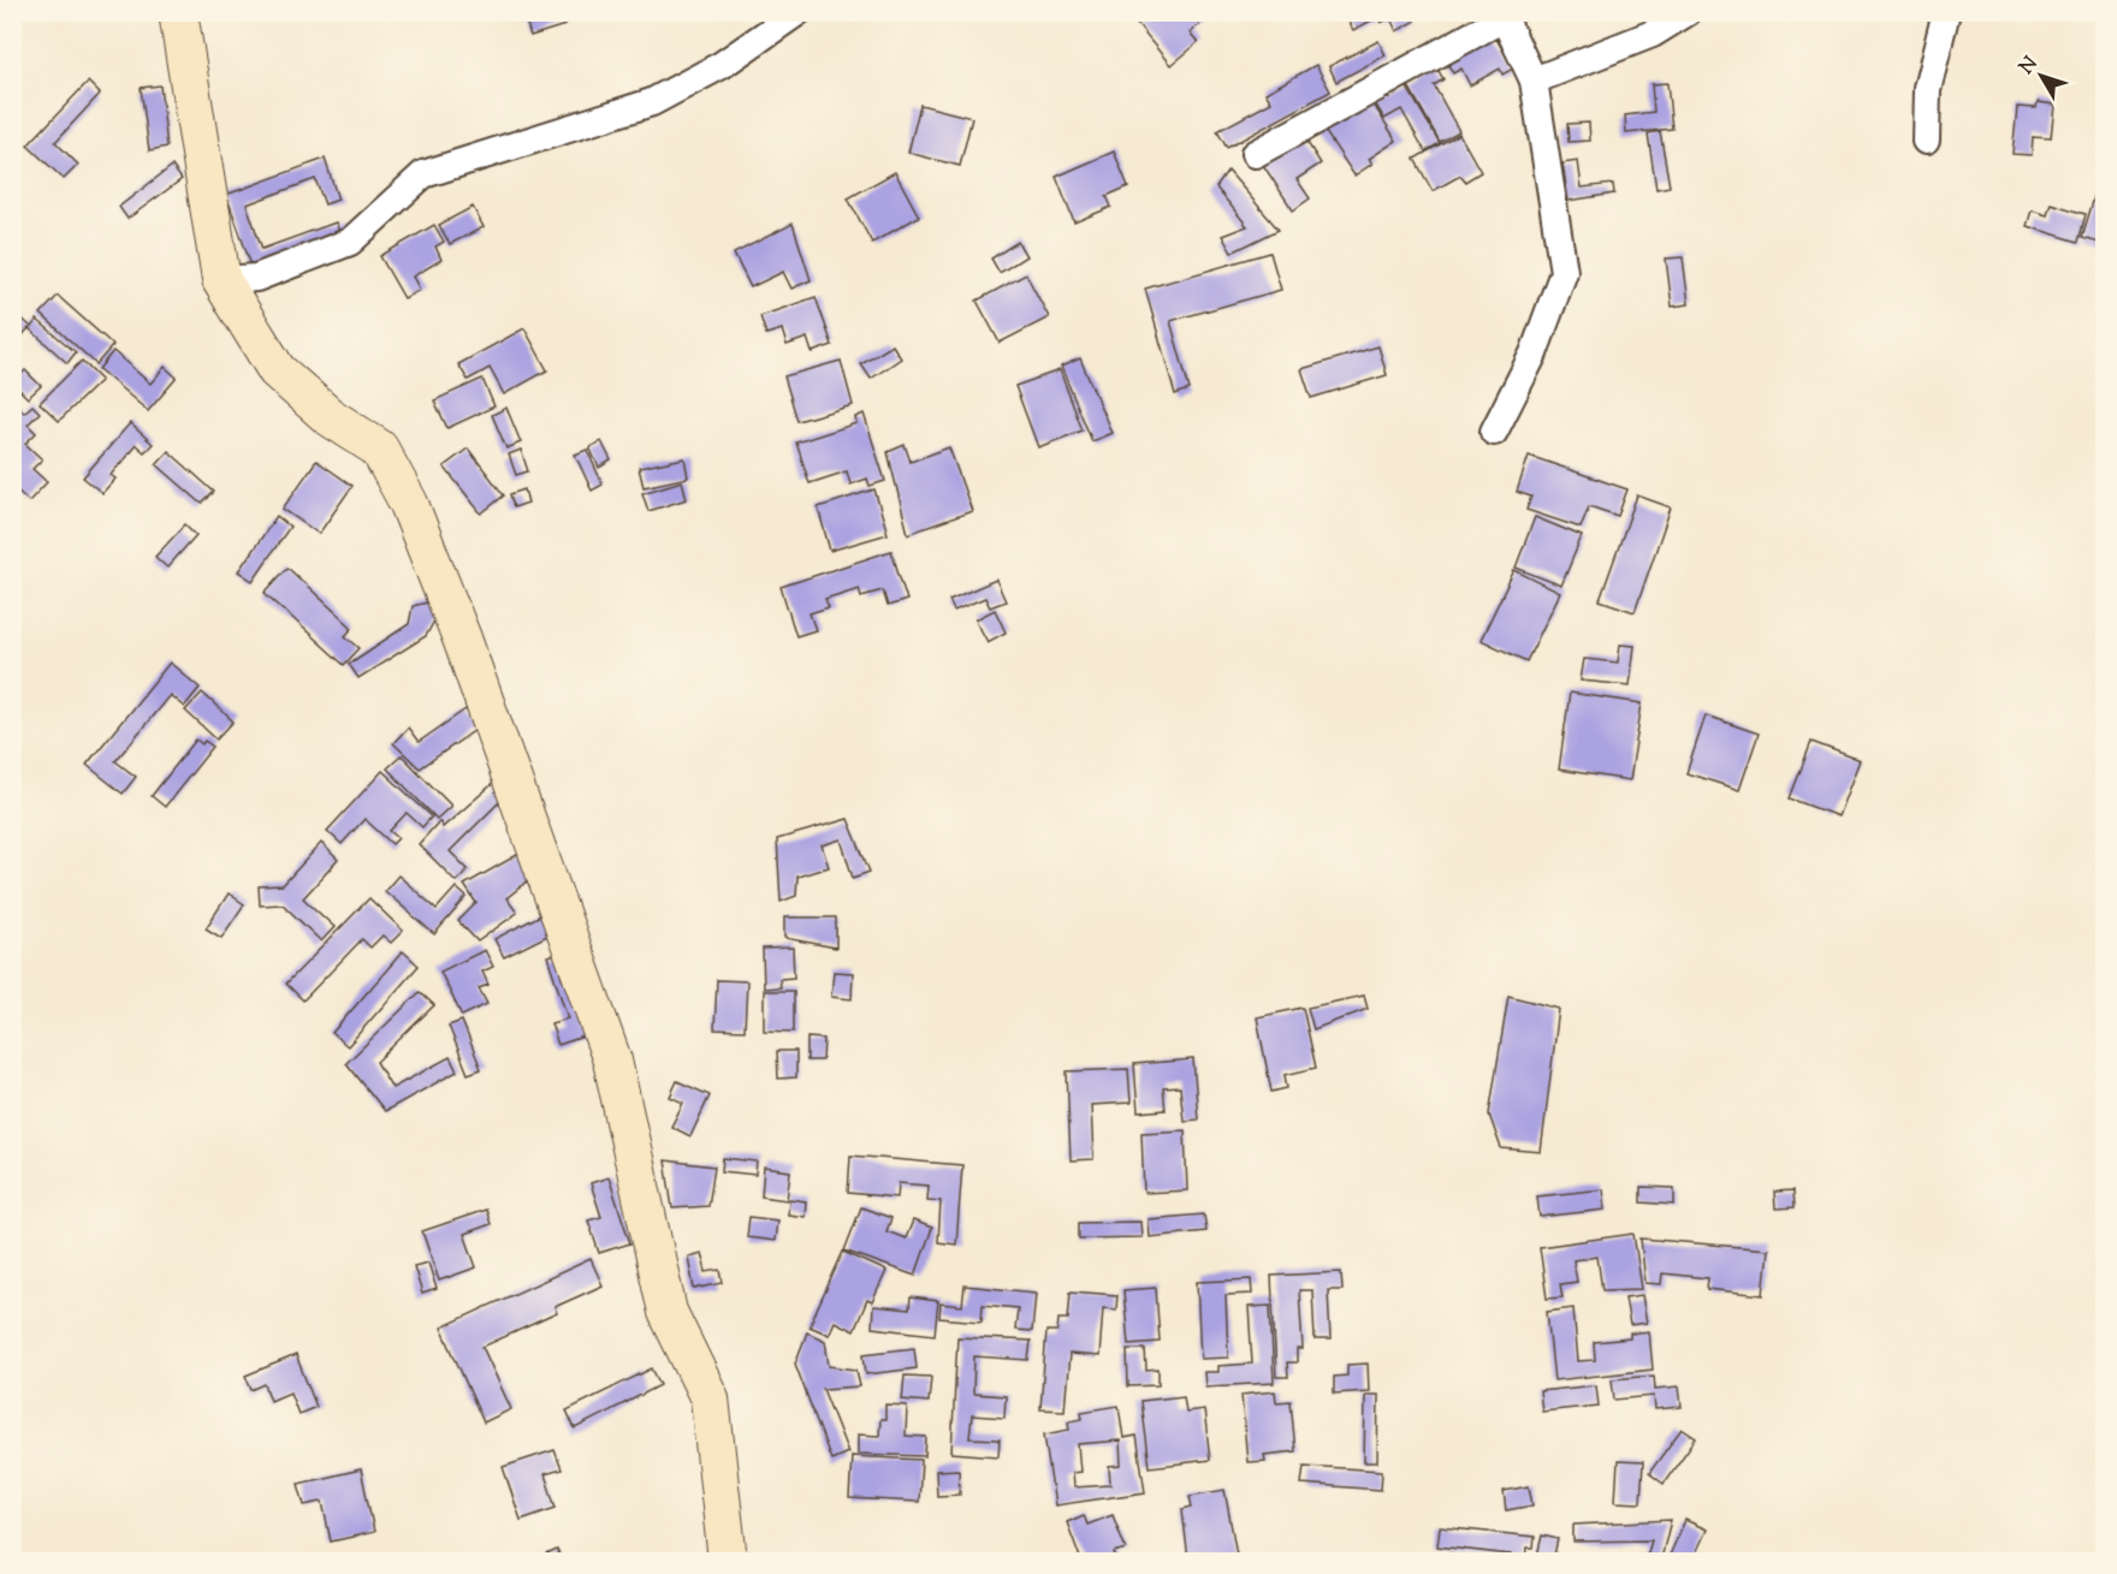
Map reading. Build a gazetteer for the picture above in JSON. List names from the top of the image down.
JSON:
{
  "north": "top left"
}
